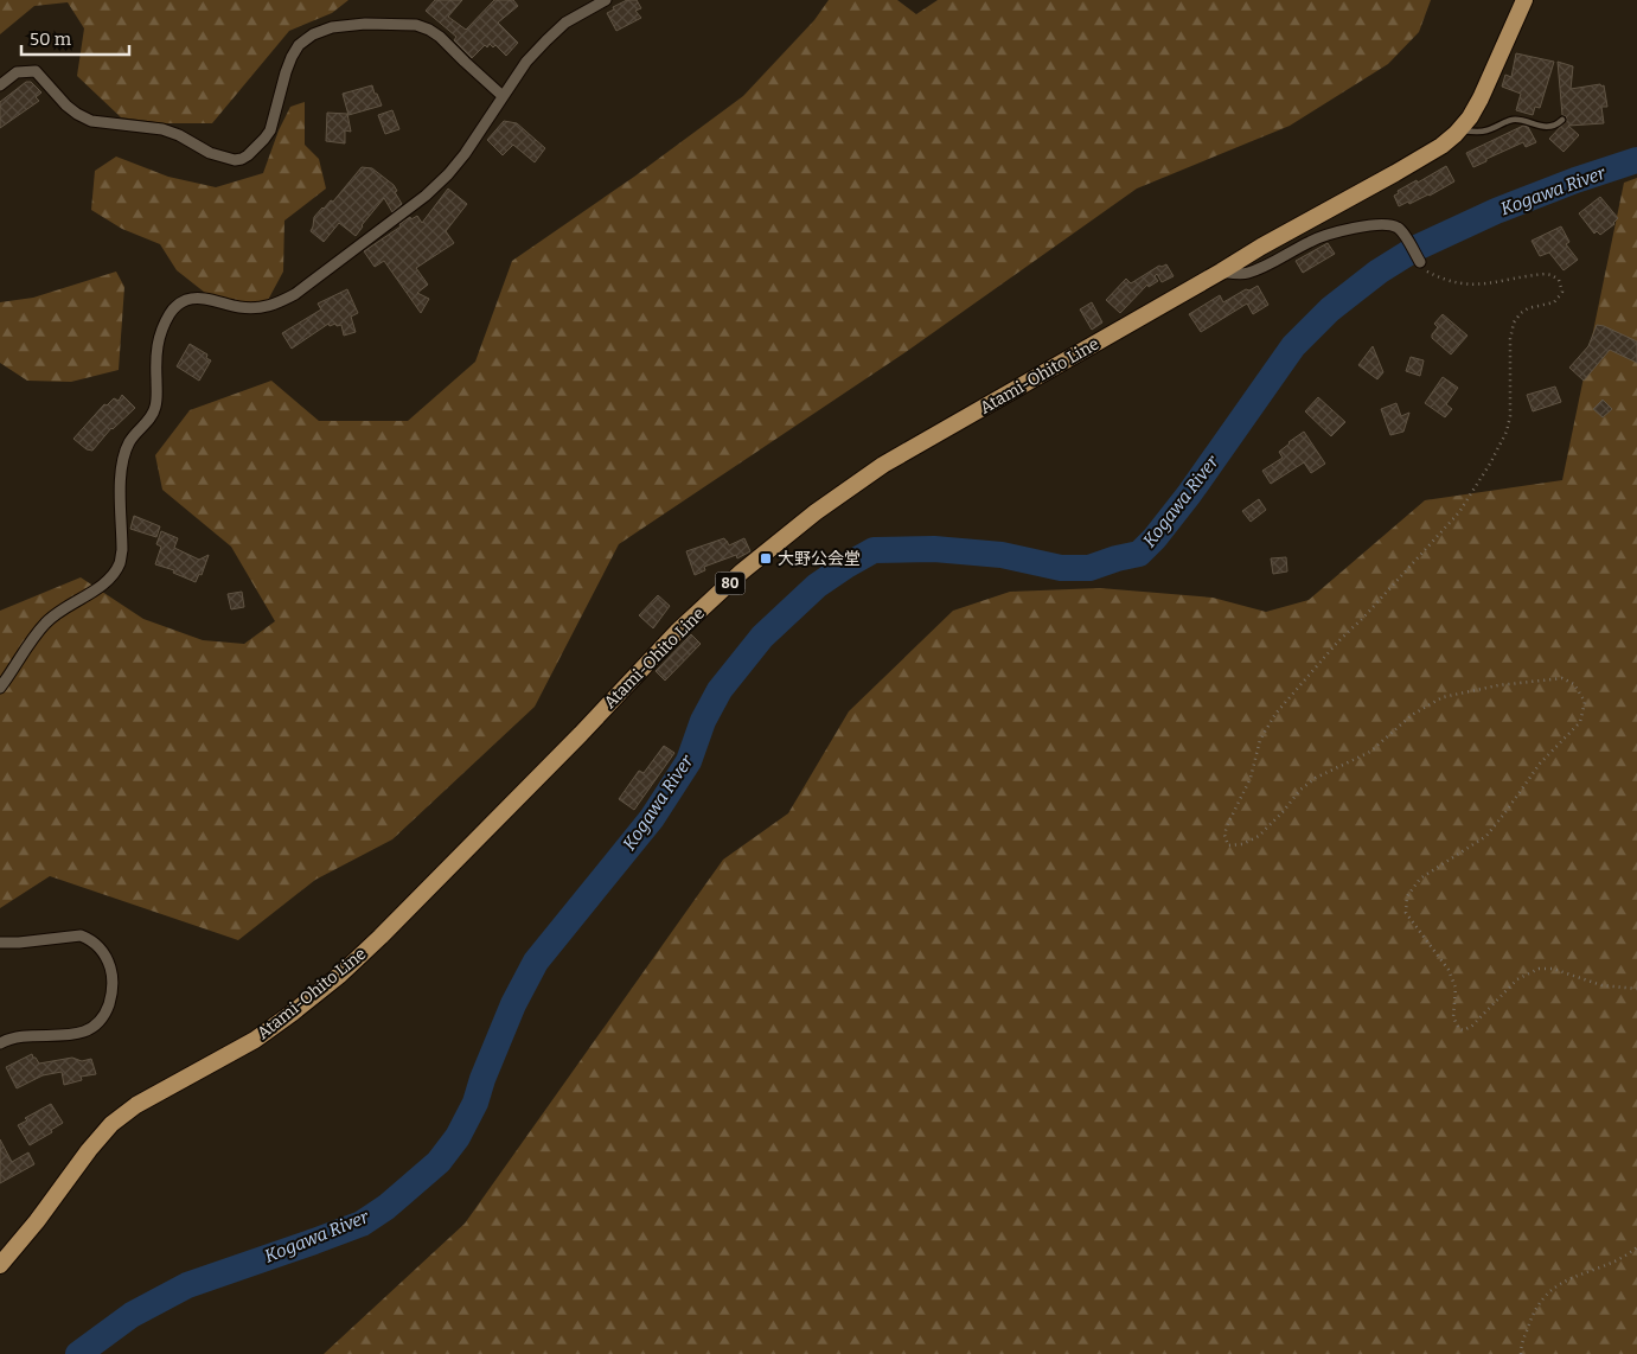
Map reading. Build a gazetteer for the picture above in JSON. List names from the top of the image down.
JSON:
{
  "streets": {
    "main road": ["Atami-Ohito Line", "80"]
  },
  "water": ["Kogawa River"],
  "places": {
    "transit": ["大野公会堂"]
  },
  "scale_bar": "50 m"
}
